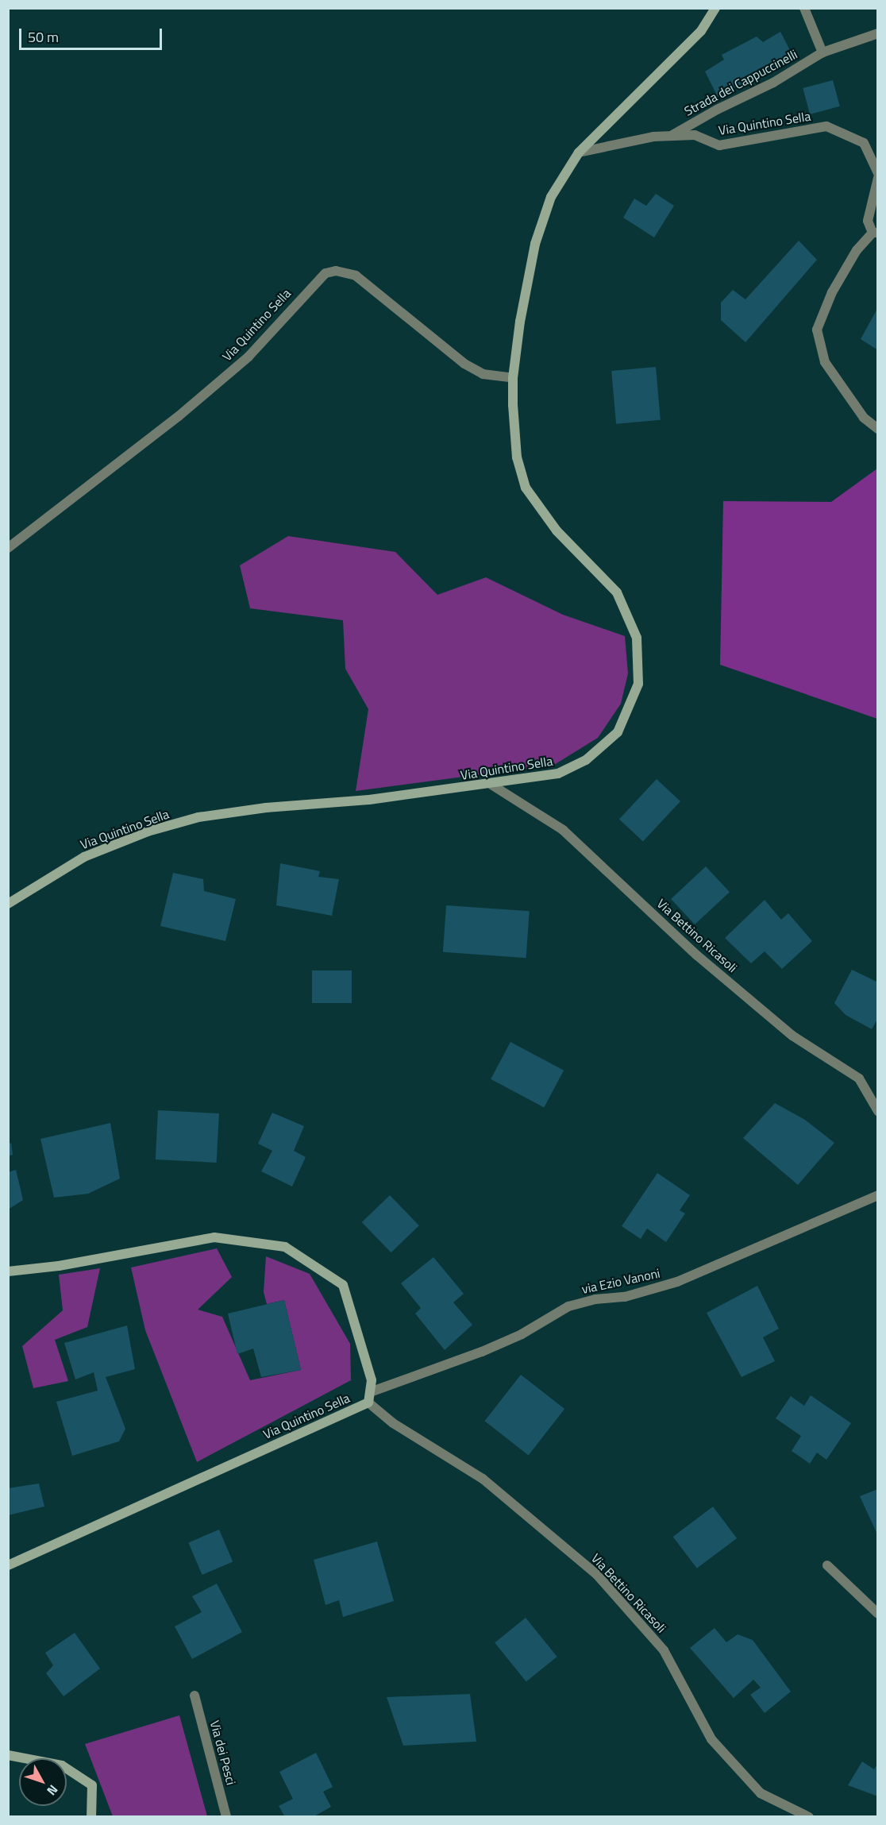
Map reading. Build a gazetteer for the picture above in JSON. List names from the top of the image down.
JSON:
{
  "streets": {
    "street": [
      "Strada dei Cappuccinelli",
      "Via Quintino Sella",
      "Via Bettino Ricasoli",
      "via Ezio Vanoni",
      "Via dei Pesci"
    ]
  },
  "crossings": [
    ["Strada dei Cappuccinelli", "Via Quintino Sella"],
    ["Via Quintino Sella", "Via Bettino Ricasoli"],
    ["Via Quintino Sella", "via Ezio Vanoni"],
    ["Via Bettino Ricasoli", "via Ezio Vanoni"]
  ],
  "scale_bar": "50 m",
  "north": "bottom right"
}
